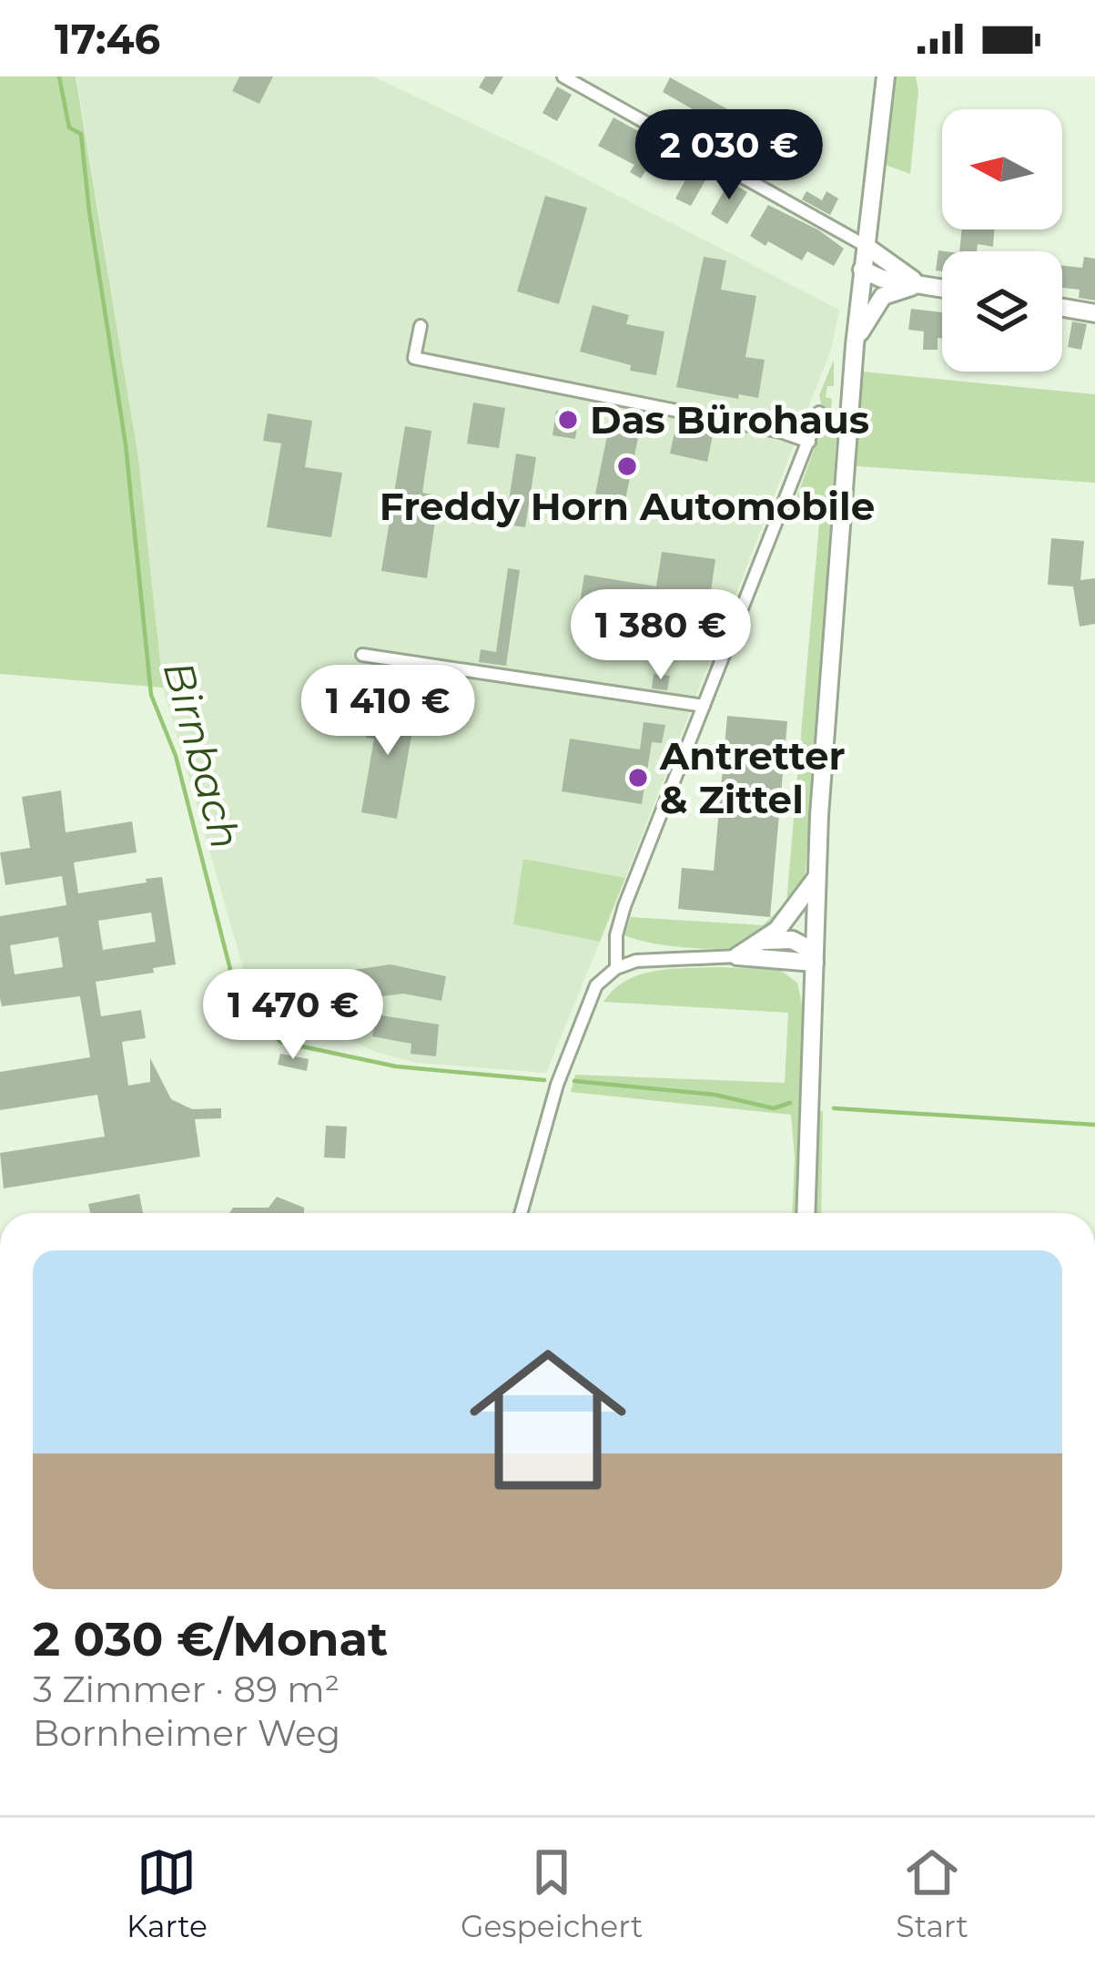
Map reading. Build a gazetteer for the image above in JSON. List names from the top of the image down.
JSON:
{
  "water": ["Birnbach"],
  "places": ["Das Bürohaus", "Freddy Horn Automobile", "Antretter & Zittel"],
  "north": "left",
  "page": {
    "status": "17:46",
    "price": [
      "2 030 €",
      "1 380 €",
      "1 410 €",
      "1 470 €"
    ],
    "list": [
      {
        "name": "2 030 €/Monat",
        "note": "3 Zimmer · 89 m² · Bornheimer Weg"
      }
    ],
    "tabs": ["Karte", "Gespeichert", "Start"]
  }
}
